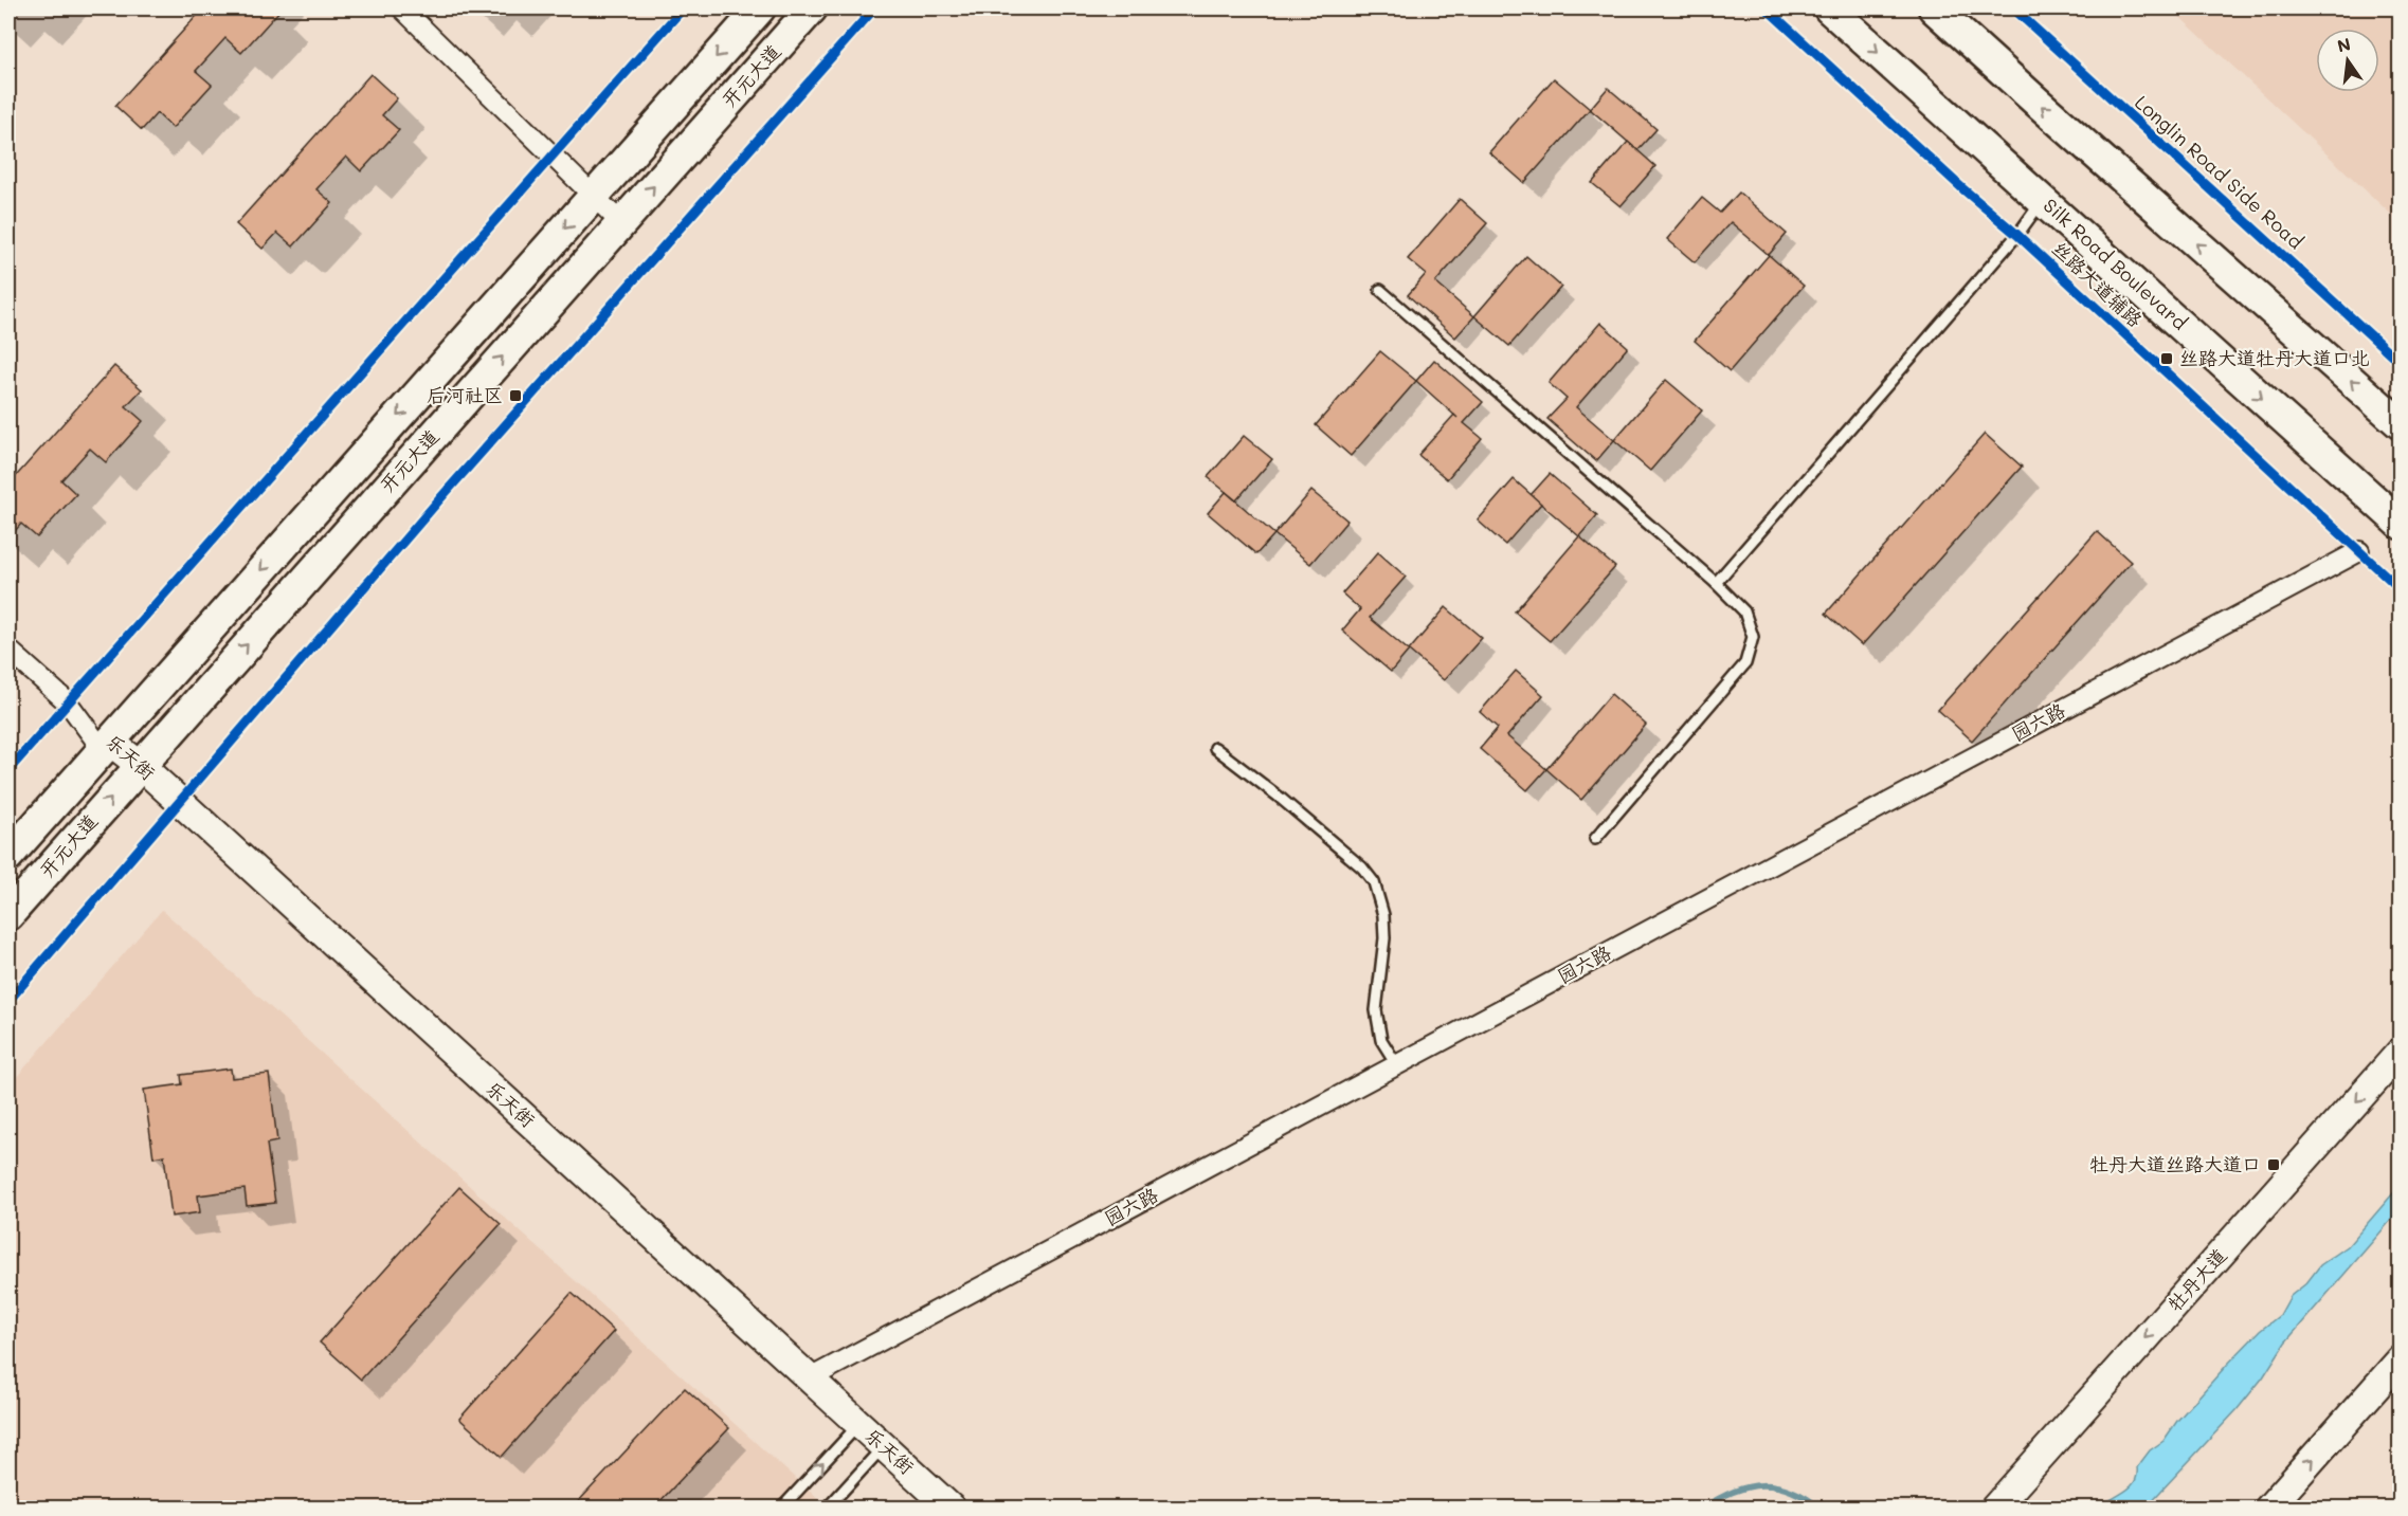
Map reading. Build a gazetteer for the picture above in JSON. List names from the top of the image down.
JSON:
{
  "streets": {
    "main road": ["开元大道", "Silk Road Boulevard"],
    "street": ["园六路", "乐天街", "牡丹大道"],
    "cycle path": ["Longlin Road Side Road", "丝路大道辅路"]
  },
  "crossings": [
    ["开元大道", "乐天街"],
    ["园六路", "乐天街"]
  ],
  "places": {
    "transit": ["丝路大道牡丹大道口北", "后河社区", "牡丹大道丝路大道口"]
  },
  "north": "top"
}
